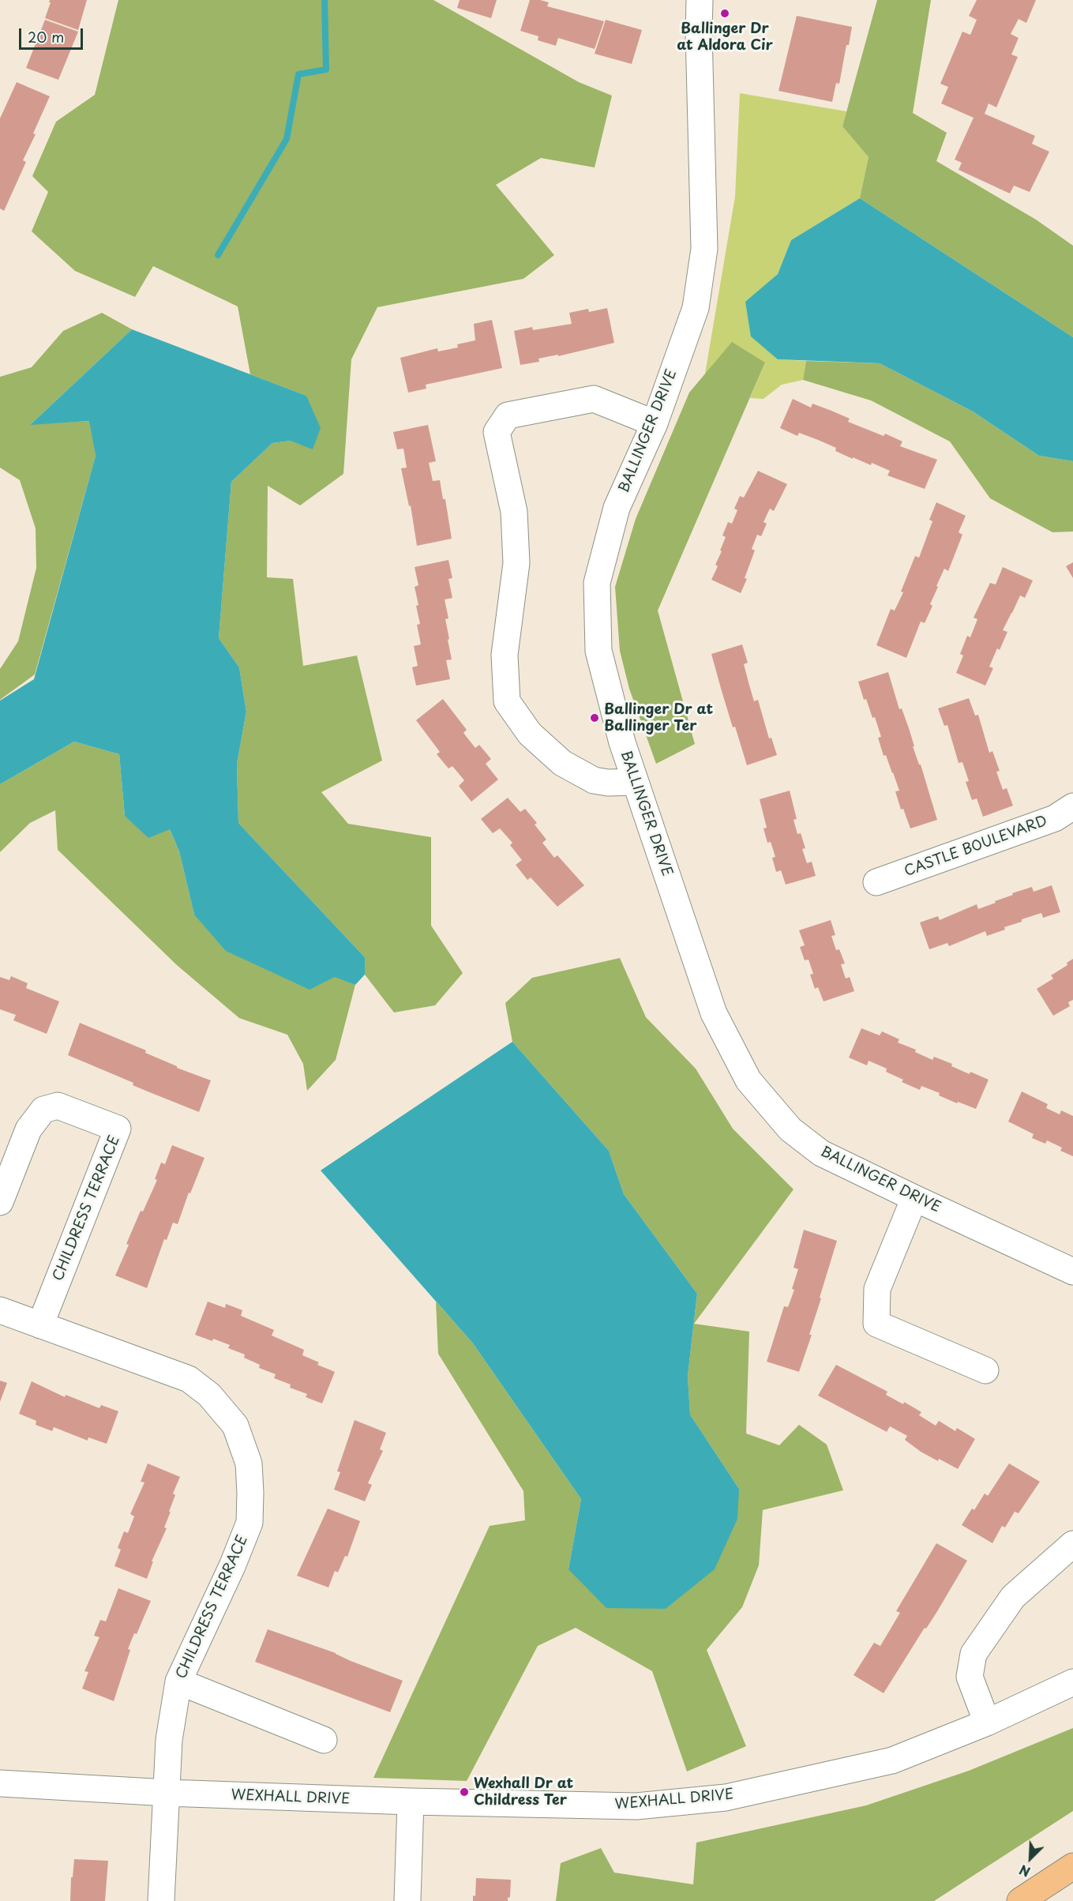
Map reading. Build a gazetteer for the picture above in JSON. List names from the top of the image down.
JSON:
{
  "streets": {
    "street": [
      "BALLINGER DRIVE",
      "CASTLE BOULEVARD",
      "CHILDRESS TERRACE",
      "WEXHALL DRIVE"
    ]
  },
  "crossings": [
    ["CHILDRESS TERRACE", "WEXHALL DRIVE"]
  ],
  "places": ["Ballinger Dr at Aldora Cir", "Ballinger Dr at Ballinger Ter", "Wexhall Dr at Childress Ter"],
  "scale_bar": "20 m",
  "north": "bottom left"
}
